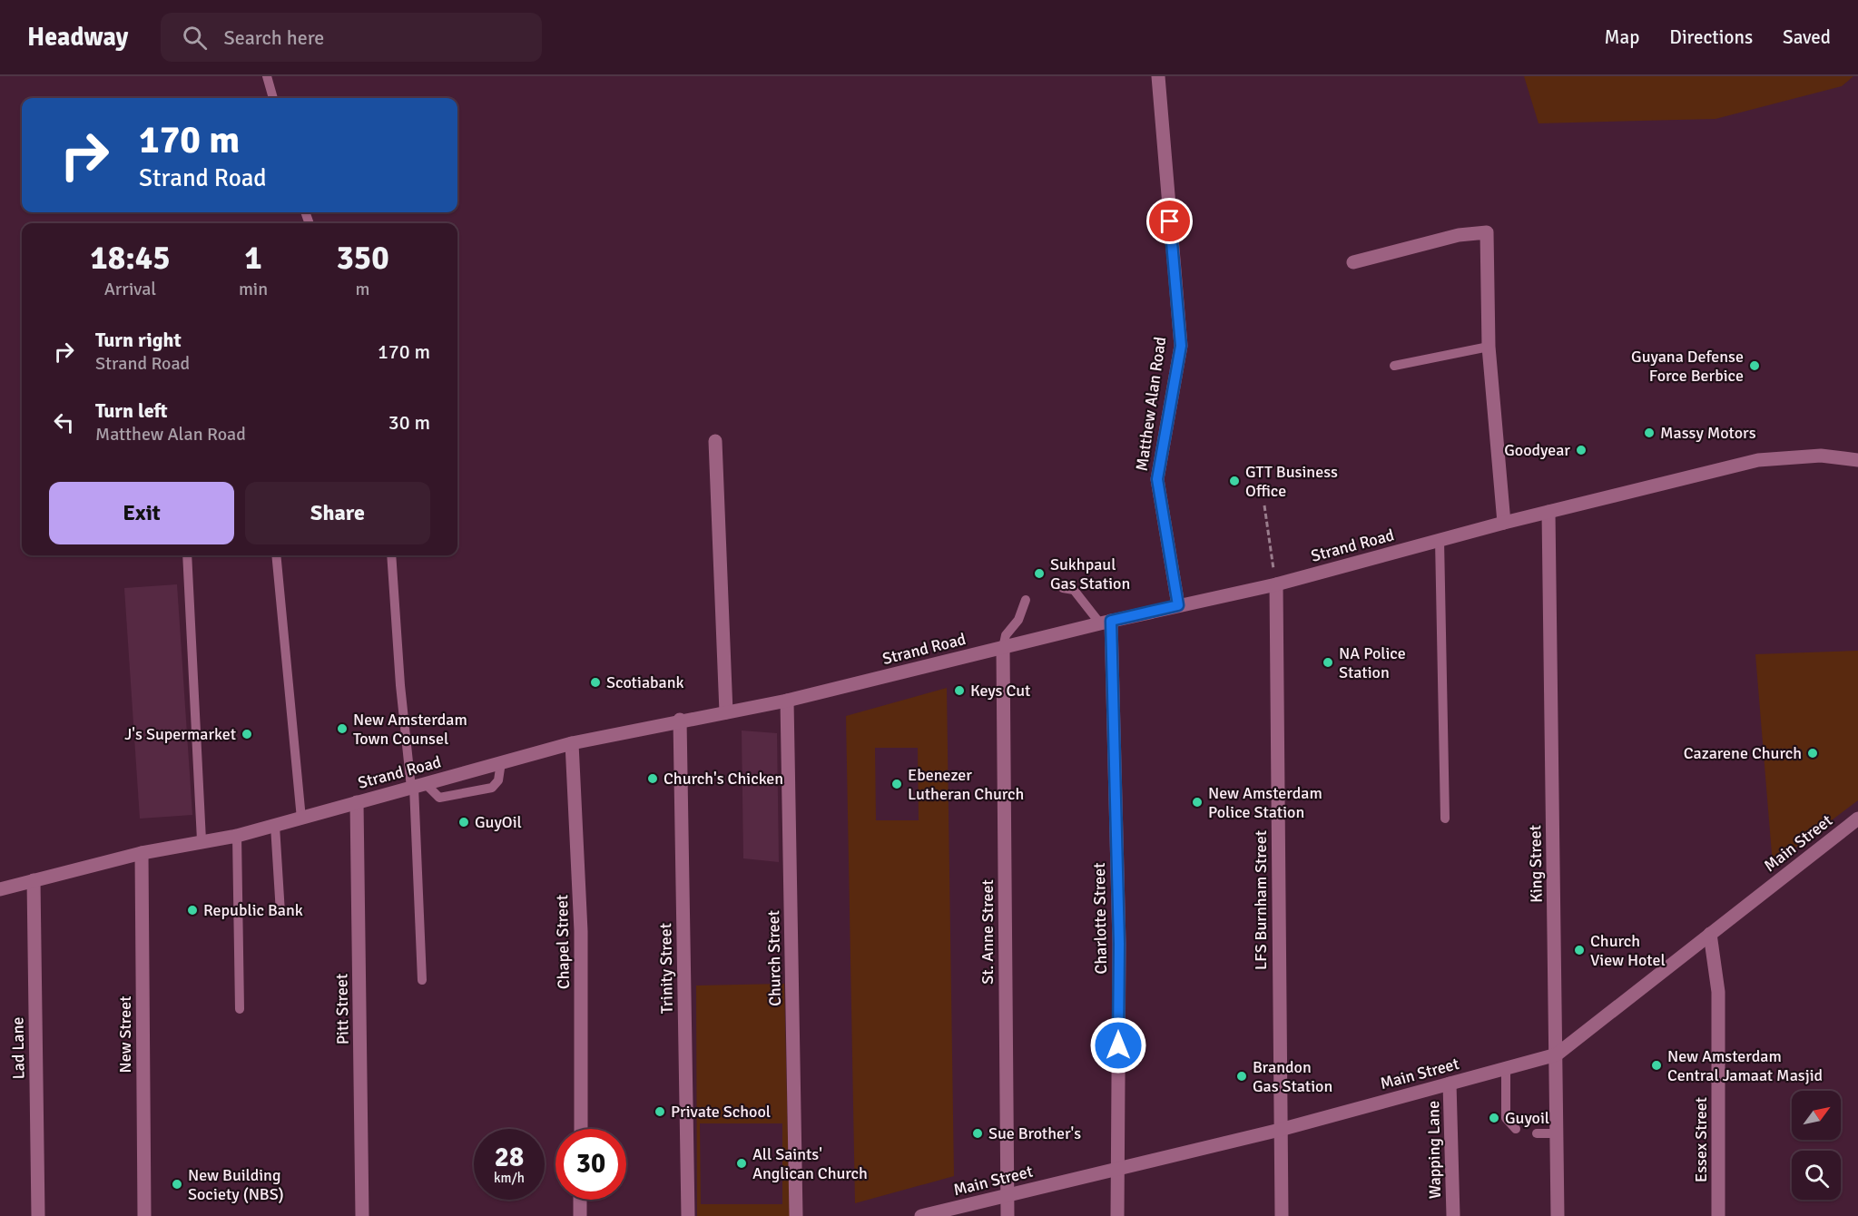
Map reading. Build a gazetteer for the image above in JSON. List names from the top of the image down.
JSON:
{
  "streets": {
    "street": [
      "Matthew Alan Road",
      "Strand Road",
      "Main Street",
      "King Street",
      "LFS Burnham Street",
      "Charlotte Street",
      "St. Anne Street",
      "Chapel Street",
      "Church Street",
      "Trinity Street",
      "Pitt Street",
      "New Street",
      "Lad Lane",
      "Essex Street",
      "Wapping Lane"
    ]
  },
  "crossings": [
    ["Matthew Alan Road", "Strand Road"],
    ["Strand Road", "King Street"],
    ["Strand Road", "LFS Burnham Street"],
    ["Strand Road", "Charlotte Street"],
    ["Strand Road", "St. Anne Street"],
    ["Strand Road", "Chapel Street"],
    ["Strand Road", "Church Street"],
    ["Strand Road", "Trinity Street"],
    ["Strand Road", "Pitt Street"],
    ["Strand Road", "New Street"],
    ["Strand Road", "Lad Lane"],
    ["Main Street", "King Street"],
    ["Main Street", "LFS Burnham Street"],
    ["Main Street", "Charlotte Street"],
    ["Main Street", "St. Anne Street"],
    ["Main Street", "Essex Street"],
    ["Main Street", "Wapping Lane"]
  ],
  "places": [
    "Guyana Defense Force Berbice",
    "Massy Motors",
    "Goodyear",
    "GTT Business Office",
    "Sukhpaul Gas Station",
    "NA Police Station",
    "Scotiabank",
    "Keys Cut",
    "New Amsterdam Town Counsel",
    "J's Supermarket",
    "Cazarene Church",
    "Church's Chicken",
    "Ebenezer Lutheran Church",
    "New Amsterdam Police Station",
    "GuyOil",
    "Republic Bank",
    "Church View Hotel",
    "New Amsterdam Central Jamaat Masjid",
    "Brandon Gas Station",
    "Private School",
    "Guyoil",
    "Sue Brother's",
    "All Saints' Anglican Church",
    "New Building Society (NBS)"
  ],
  "north": "top right",
  "page": {
    "header": "Headway",
    "search": "Search here",
    "nav": ["Map", "Directions", "Saved"],
    "turn": ["170 m", "Strand Road"],
    "eta": [
      "18:45",
      "Arrival",
      "1",
      "min",
      "350",
      "m"
    ],
    "list": [
      {
        "name": "Turn right",
        "note": "Strand Road",
        "value": "170 m"
      },
      {
        "name": "Turn left",
        "note": "Matthew Alan Road",
        "value": "30 m"
      }
    ],
    "buttons": ["Exit", "Share"],
    "speed": "28 km/h",
    "limit": "30"
  }
}
